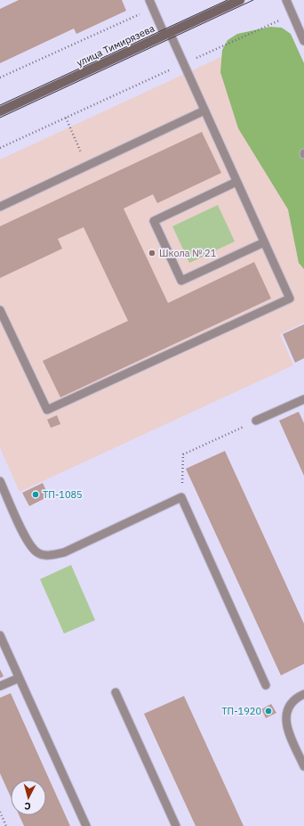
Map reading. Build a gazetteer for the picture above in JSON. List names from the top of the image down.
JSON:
{
  "streets": {
    "street": ["улица Тимирязева"]
  },
  "places": ["Школа № 21", "ТП-1085", "ТП-1920"],
  "north": "bottom"
}
